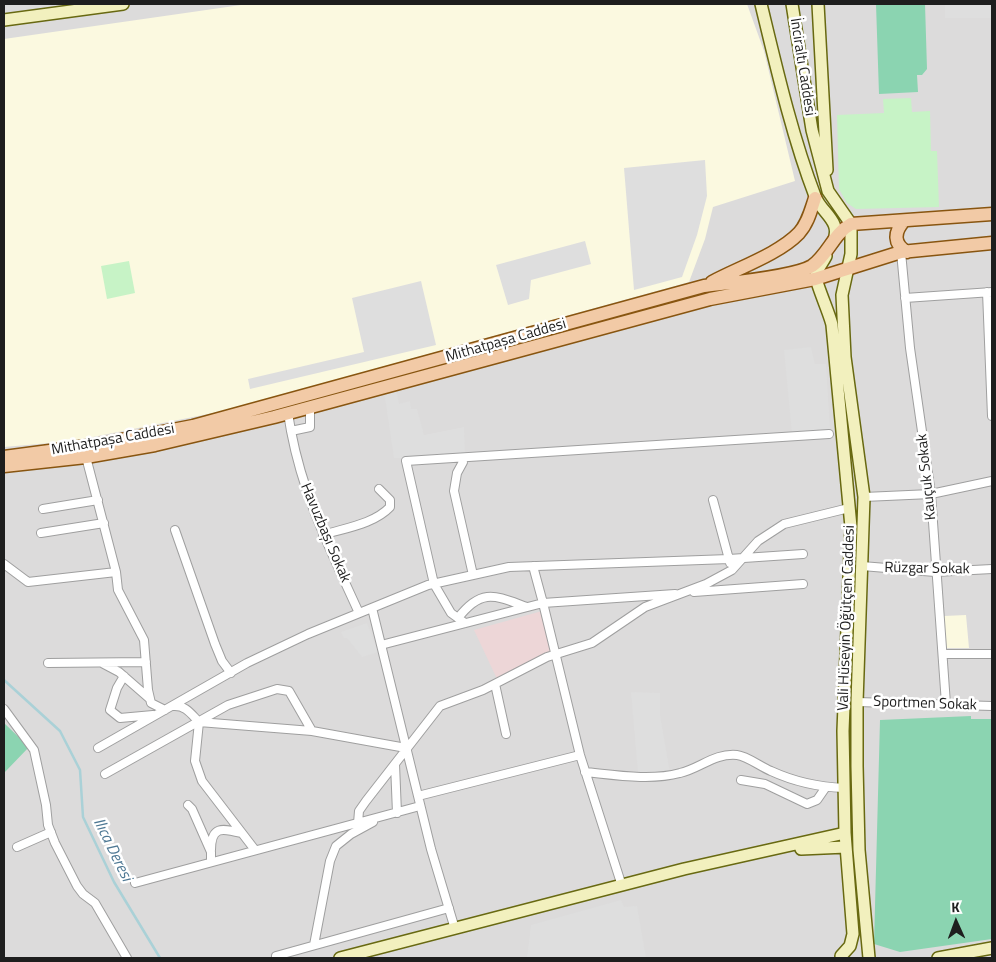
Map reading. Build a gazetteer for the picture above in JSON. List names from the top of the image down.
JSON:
{
  "streets": {
    "main road": ["İnciraltı Caddesi", "Mithatpaşa Caddesi", "Vali Hüseyin Öğütçen Caddesi"],
    "street": [
      "Kauçuk Sokak",
      "Havuzbaşı Sokak",
      "Rüzgar Sokak",
      "Sportmen Sokak"
    ]
  },
  "crossings": [
    ["Mithatpaşa Caddesi", "Kauçuk Sokak"],
    ["Mithatpaşa Caddesi", "Havuzbaşı Sokak"],
    ["Mithatpaşa Caddesi", "Vali Hüseyin Öğütçen Caddesi"],
    ["Kauçuk Sokak", "Rüzgar Sokak"],
    ["Kauçuk Sokak", "Sportmen Sokak"],
    ["Rüzgar Sokak", "Vali Hüseyin Öğütçen Caddesi"],
    ["Vali Hüseyin Öğütçen Caddesi", "Sportmen Sokak"]
  ],
  "water": ["Ilıca Deresi"],
  "north": "top"
}
